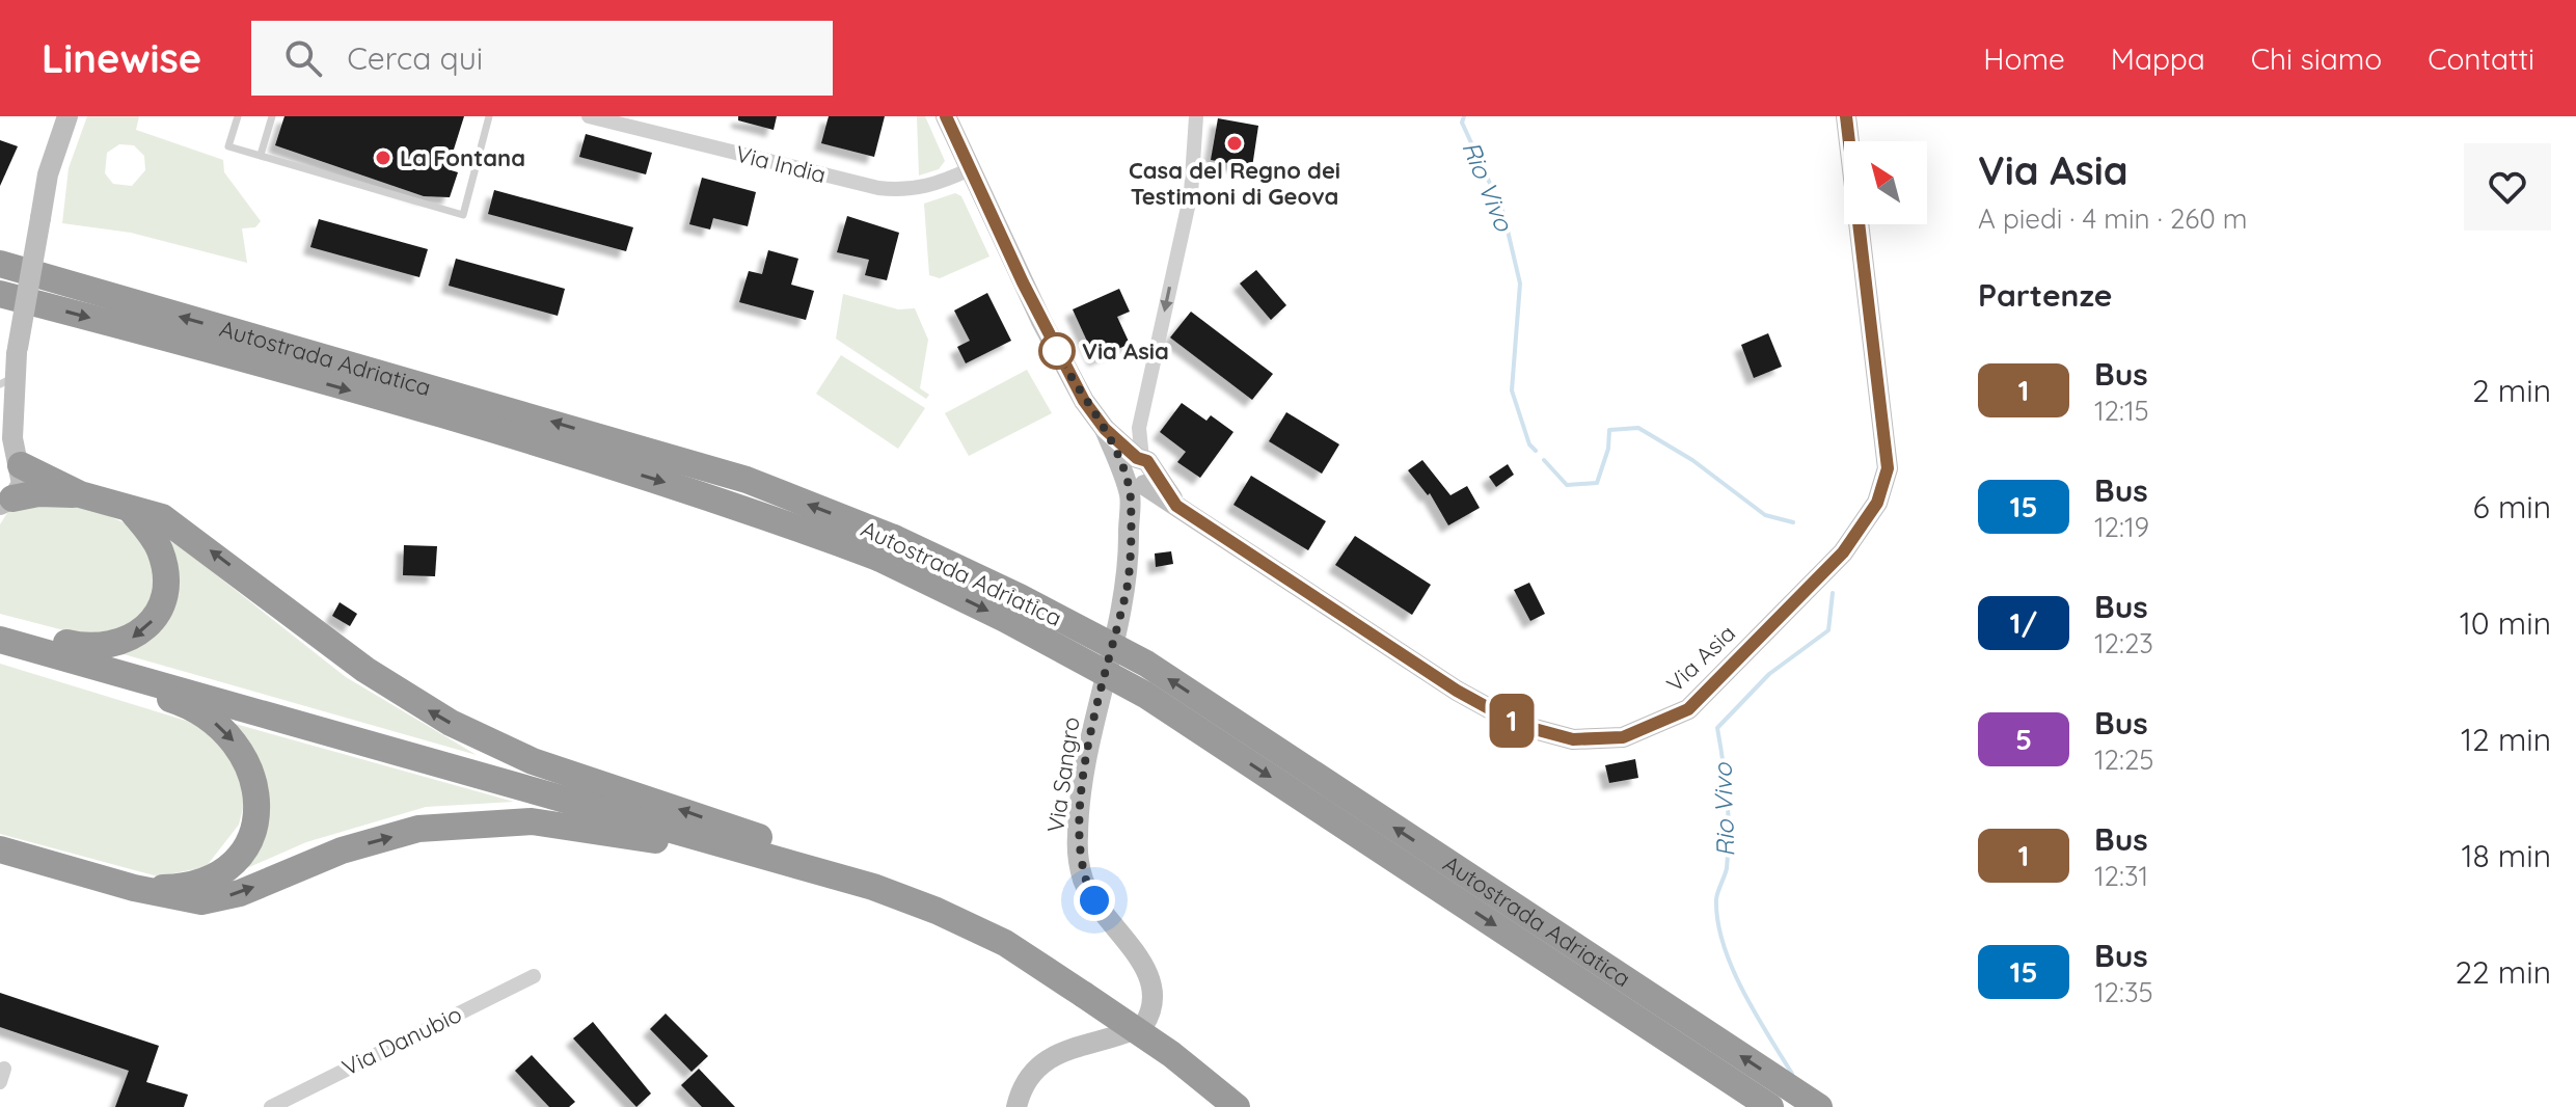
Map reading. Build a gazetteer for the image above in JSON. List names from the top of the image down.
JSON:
{
  "streets": {
    "highway": ["Autostrada Adriatica"],
    "street": [
      "Via India",
      "Via Asia",
      "Via Sangro",
      "Via Danubio"
    ]
  },
  "crossings": [
    ["Via India", "Via Asia"],
    ["Via Asia", "Via Sangro"]
  ],
  "water": ["Rio Vivo"],
  "places": ["Casa del Regno dei Testimoni di Geova", "La Fontana", "Via Asia"],
  "lines": ["bus line 1"],
  "north": "top left",
  "page": {
    "header": "Linewise",
    "search": "Cerca qui",
    "nav": [
      "Home",
      "Mappa",
      "Chi siamo",
      "Contatti"
    ],
    "on_map": "1",
    "heading": [
      ["Via Asia", "A piedi · 4 min · 260 m"],
      "Partenze"
    ],
    "list": [
      {
        "mark": "1",
        "name": "Bus",
        "note": "12:15",
        "value": "2 min"
      },
      {
        "mark": "15",
        "name": "Bus",
        "note": "12:19",
        "value": "6 min"
      },
      {
        "mark": "1/",
        "name": "Bus",
        "note": "12:23",
        "value": "10 min"
      },
      {
        "mark": "5",
        "name": "Bus",
        "note": "12:25",
        "value": "12 min"
      },
      {
        "mark": "1",
        "name": "Bus",
        "note": "12:31",
        "value": "18 min"
      },
      {
        "mark": "15",
        "name": "Bus",
        "note": "12:35",
        "value": "22 min"
      }
    ]
  }
}
